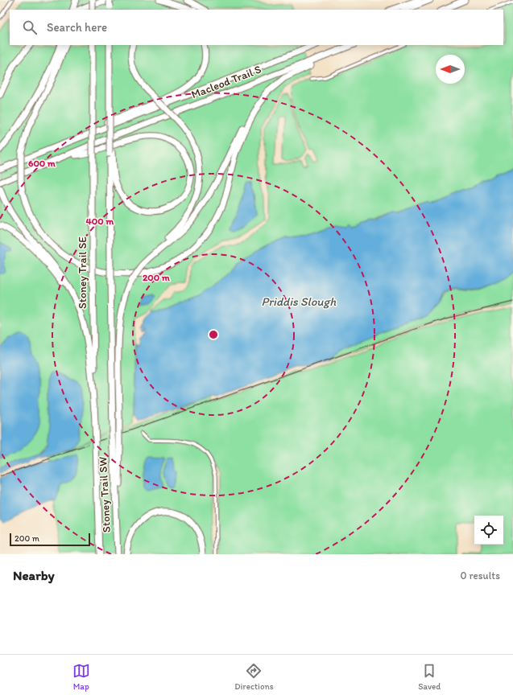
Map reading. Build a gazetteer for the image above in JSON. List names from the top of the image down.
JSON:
{
  "streets": {
    "highway": ["Macleod Trail S", "Stoney Trail SE", "Stoney Trail SW"]
  },
  "crossings": [
    ["Stoney Trail SE", "Stoney Trail SW"]
  ],
  "water": ["Priddis Slough"],
  "scale_bar": "200 m",
  "north": "left",
  "page": {
    "search": "Search here",
    "scale": "200 m",
    "heading": ["Nearby", "0 results"],
    "nav": ["Map", "Directions", "Saved"]
  },
  "rings": ["600 m", "400 m", "200 m"]
}
